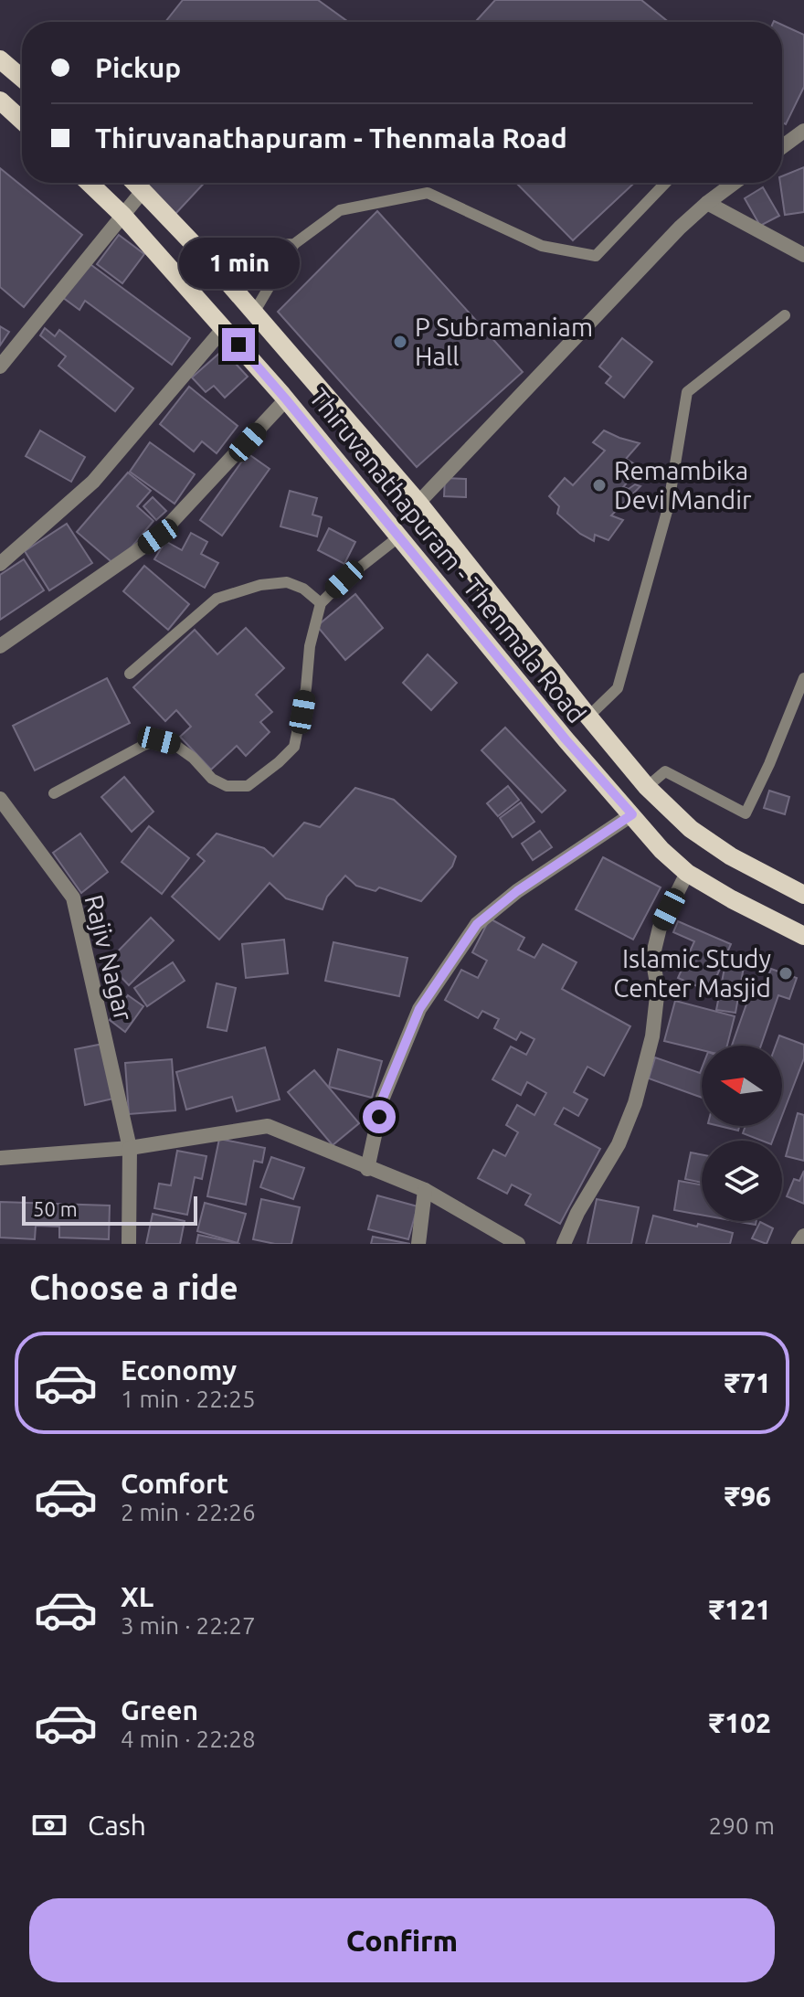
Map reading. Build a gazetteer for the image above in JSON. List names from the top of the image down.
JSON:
{
  "streets": {
    "main road": ["Thiruvanathapuram - Thenmala Road"],
    "street": ["Rajiv Nagar"]
  },
  "places": ["P Subramaniam Hall", "Remambika Devi Mandir", "Islamic Study Center Masjid"],
  "scale_bar": "50 m",
  "north": "left",
  "page": {
    "banner": ["Pickup", "Thiruvanathapuram - Thenmala Road"],
    "bubble": "1 min",
    "scale": "50 m",
    "heading": "Choose a ride",
    "list": [
      {
        "name": "Economy",
        "note": "1 min · 22:25",
        "value": "₹71"
      },
      {
        "name": "Comfort",
        "note": "2 min · 22:26",
        "value": "₹96"
      },
      {
        "name": "XL",
        "note": "3 min · 22:27",
        "value": "₹121"
      },
      {
        "name": "Green",
        "note": "4 min · 22:28",
        "value": "₹102"
      }
    ],
    "pay": ["Cash", "290 m"],
    "buttons": "Confirm"
  }
}
